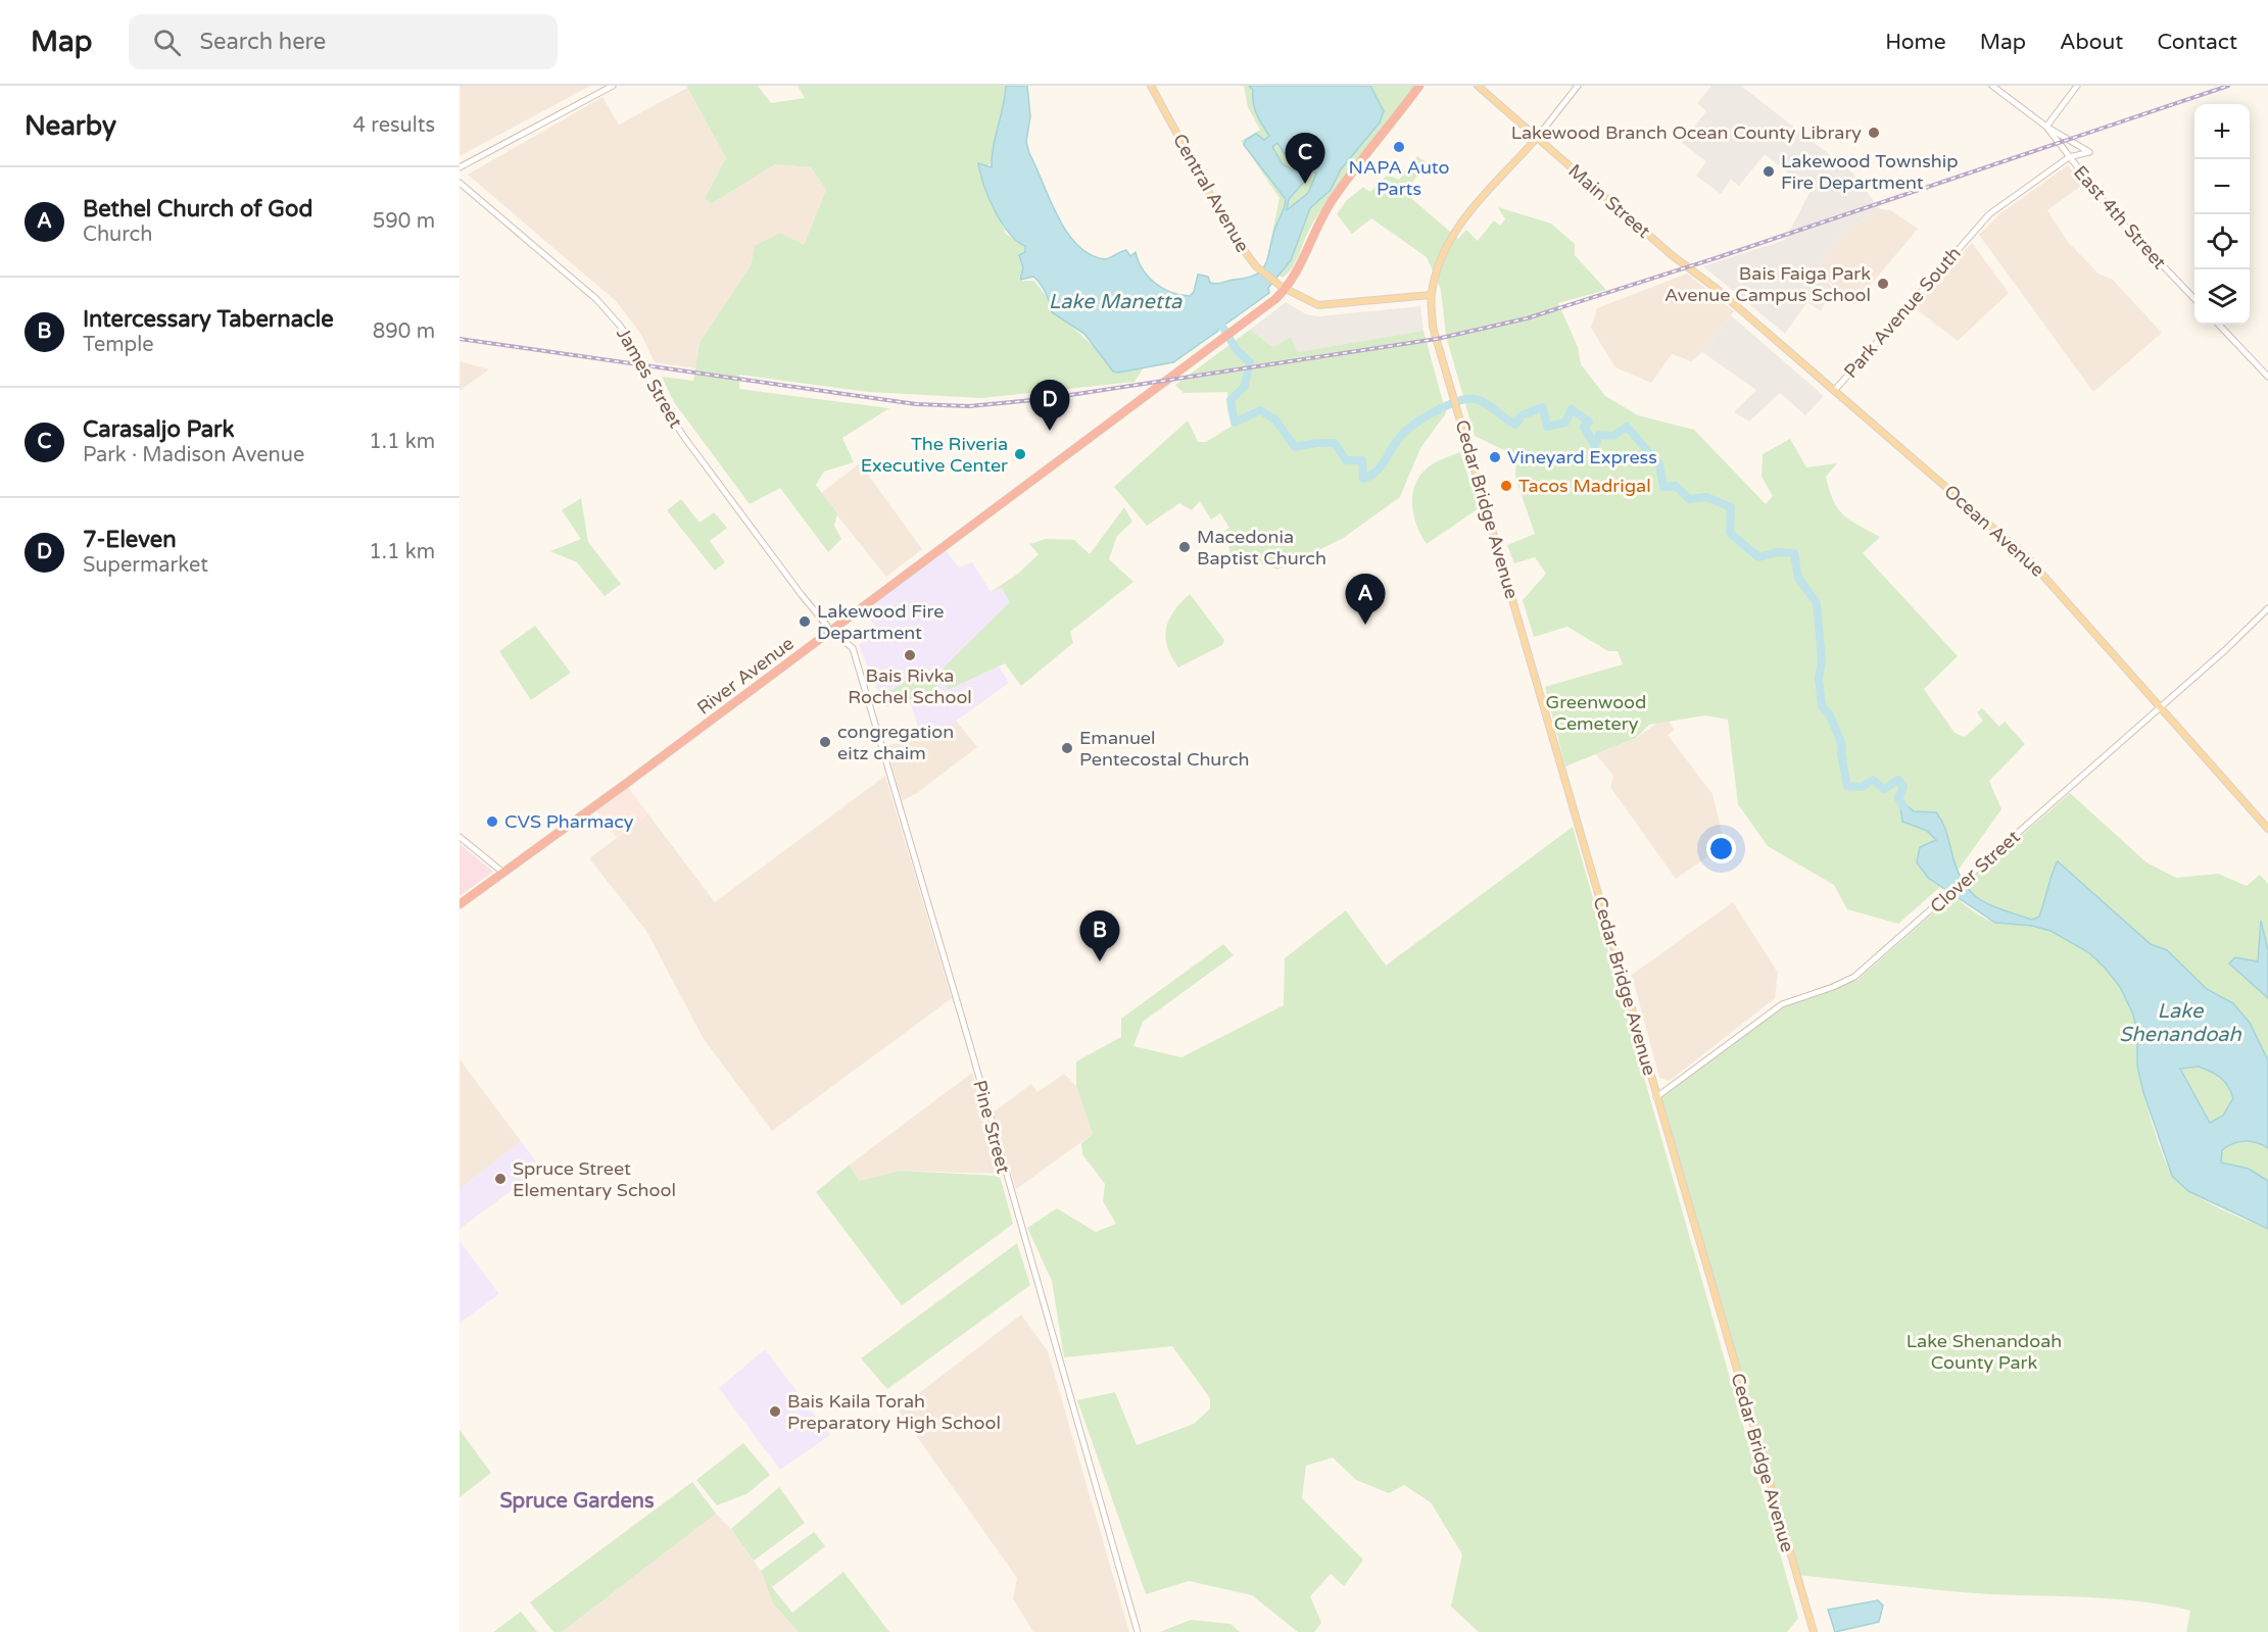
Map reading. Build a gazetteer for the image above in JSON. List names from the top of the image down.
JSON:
{
  "streets": {
    "highway": ["River Avenue"],
    "main road": [
      "Central Avenue",
      "Main Street",
      "Cedar Bridge Avenue",
      "Ocean Avenue"
    ],
    "street": [
      "East 4th Street",
      "Park Avenue South",
      "James Street",
      "Clover Street",
      "Pine Street"
    ]
  },
  "crossings": [
    ["Central Avenue", "Cedar Bridge Avenue"],
    ["Central Avenue", "River Avenue"],
    ["Main Street", "Ocean Avenue"],
    ["East 4th Street", "Park Avenue South"],
    ["Park Avenue South", "Ocean Avenue"],
    ["James Street", "River Avenue"],
    ["James Street", "Pine Street"],
    ["Cedar Bridge Avenue", "Clover Street"],
    ["Ocean Avenue", "Clover Street"],
    ["River Avenue", "Pine Street"]
  ],
  "districts": ["Spruce Gardens"],
  "water": ["Lake Manetta", "Lake Shenandoah"],
  "parks": ["Greenwood Cemetery", "Lake Shenandoah County Park"],
  "places": [
    "Lakewood Branch Ocean County Library",
    "NAPA Auto Parts",
    "Lakewood Township Fire Department",
    "Bais Faiga Park Avenue Campus School",
    "The Riveria Executive Center",
    "Vineyard Express",
    "Tacos Madrigal",
    "Macedonia Baptist Church",
    "Lakewood Fire Department",
    "Bais Rivka Rochel School",
    "congregation eitz chaim",
    "Emanuel Pentecostal Church",
    "CVS Pharmacy",
    "Spruce Street Elementary School",
    "Bais Kaila Torah Preparatory High School"
  ],
  "page": {
    "header": "Map",
    "search": "Search here",
    "nav": [
      "Home",
      "Map",
      "About",
      "Contact"
    ],
    "heading": ["Nearby", "4 results"],
    "map_buttons": ["+", "−"],
    "pins": [
      "C",
      "D",
      "A",
      "B"
    ],
    "list": [
      {
        "mark": "A",
        "name": "Bethel Church of God",
        "note": "Church",
        "value": "590 m"
      },
      {
        "mark": "B",
        "name": "Intercessary Tabernacle",
        "note": "Temple",
        "value": "890 m"
      },
      {
        "mark": "C",
        "name": "Carasaljo Park",
        "note": "Park · Madison Avenue",
        "value": "1.1 km"
      },
      {
        "mark": "D",
        "name": "7-Eleven",
        "note": "Supermarket",
        "value": "1.1 km"
      }
    ]
  }
}
